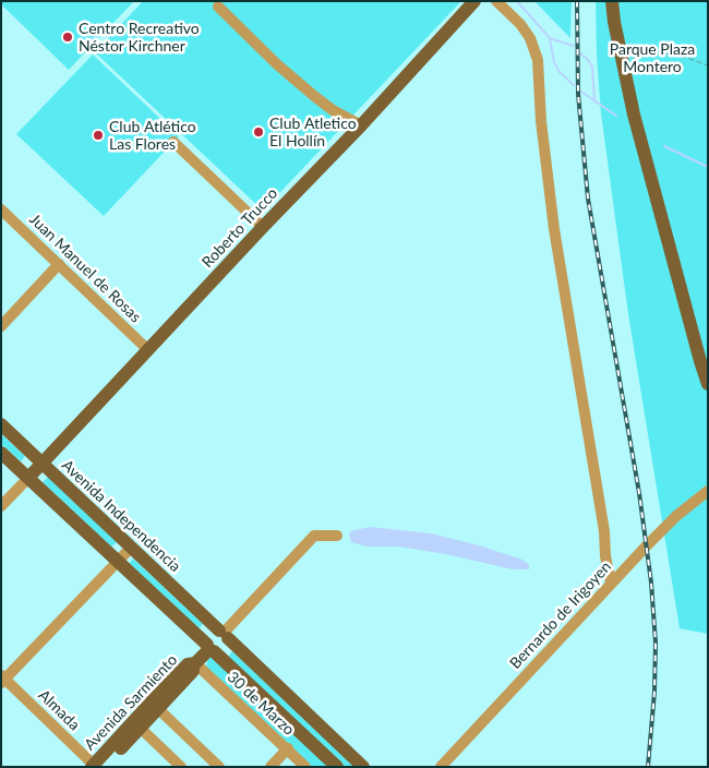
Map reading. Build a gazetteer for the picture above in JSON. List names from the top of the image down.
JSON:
{
  "streets": {
    "main road": ["Roberto Trucco", "Avenida Independencia", "Avenida Sarmiento"],
    "street": [
      "Juan Manuel de Rosas",
      "Bernardo de Irigoyen",
      "30 de Marzo",
      "Almada"
    ]
  },
  "crossings": [
    ["Roberto Trucco", "Juan Manuel de Rosas"],
    ["Roberto Trucco", "Avenida Independencia"],
    ["Avenida Independencia", "Avenida Sarmiento"],
    ["Avenida Sarmiento", "30 de Marzo"],
    ["Avenida Sarmiento", "Almada"]
  ],
  "parks": ["Parque Plaza Montero"],
  "places": ["Centro Recreativo Néstor Kirchner", "Club Atletico El Hollín", "Club Atlético Las Flores"]
}
